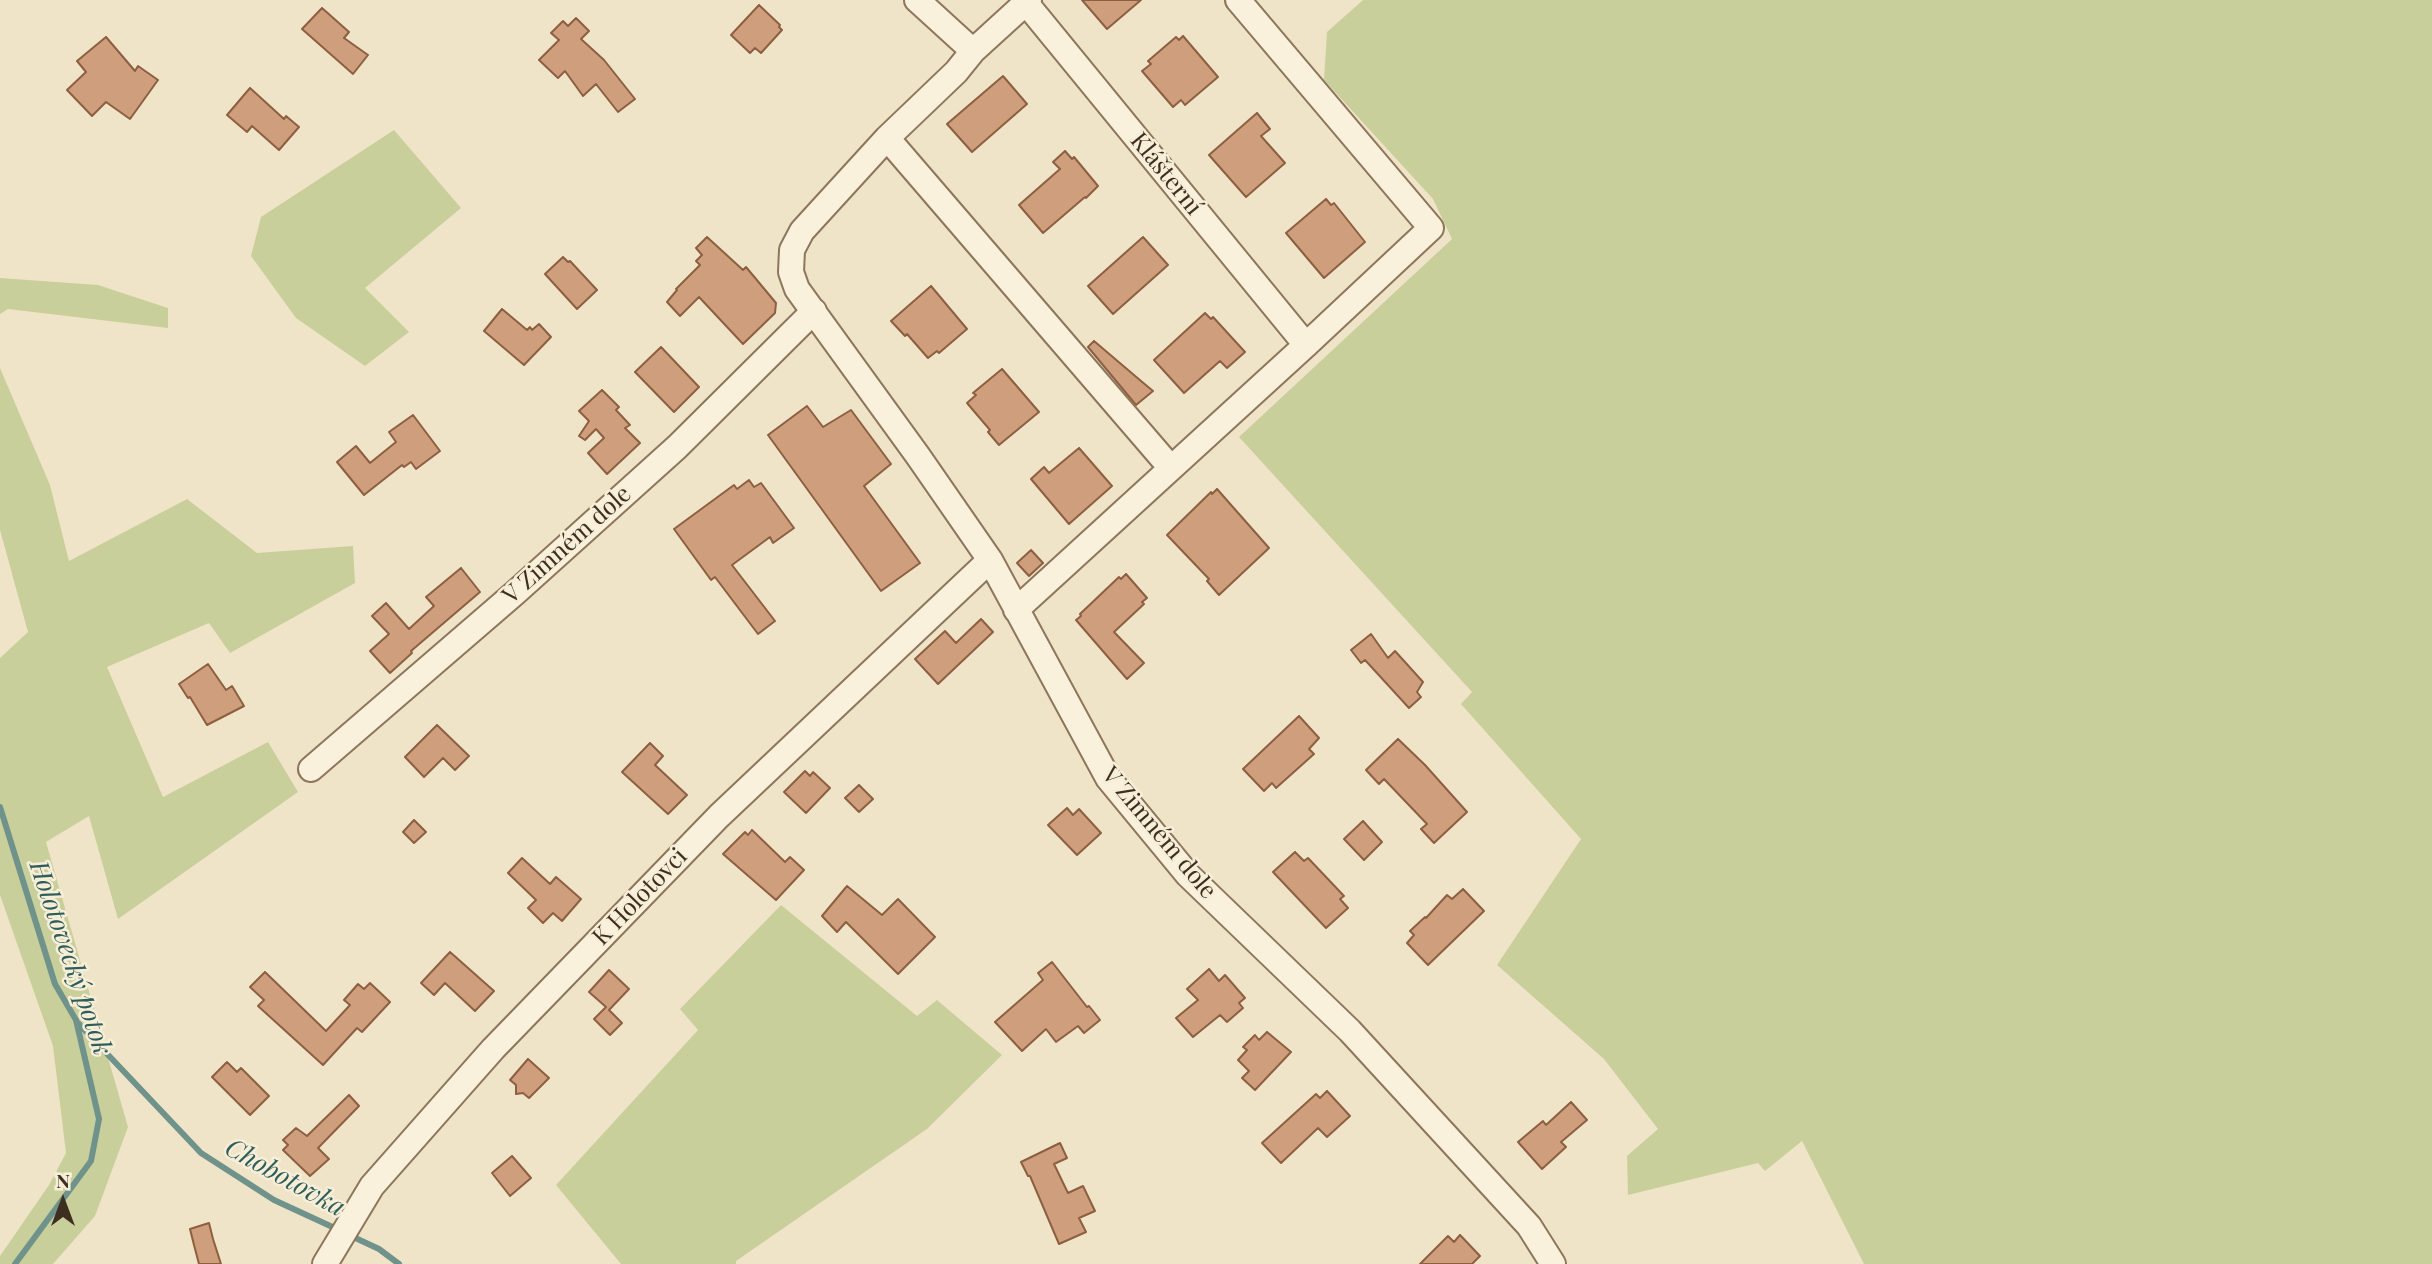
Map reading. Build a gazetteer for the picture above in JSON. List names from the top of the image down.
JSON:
{
  "streets": {
    "street": ["Klášterní", "V Zimném dole", "K Holotovci"]
  },
  "crossings": [
    ["Klášterní", "V Zimném dole"],
    ["V Zimném dole", "K Holotovci"]
  ],
  "water": ["Holotovecký potok", "Chobotovka"],
  "north": "top"
}
